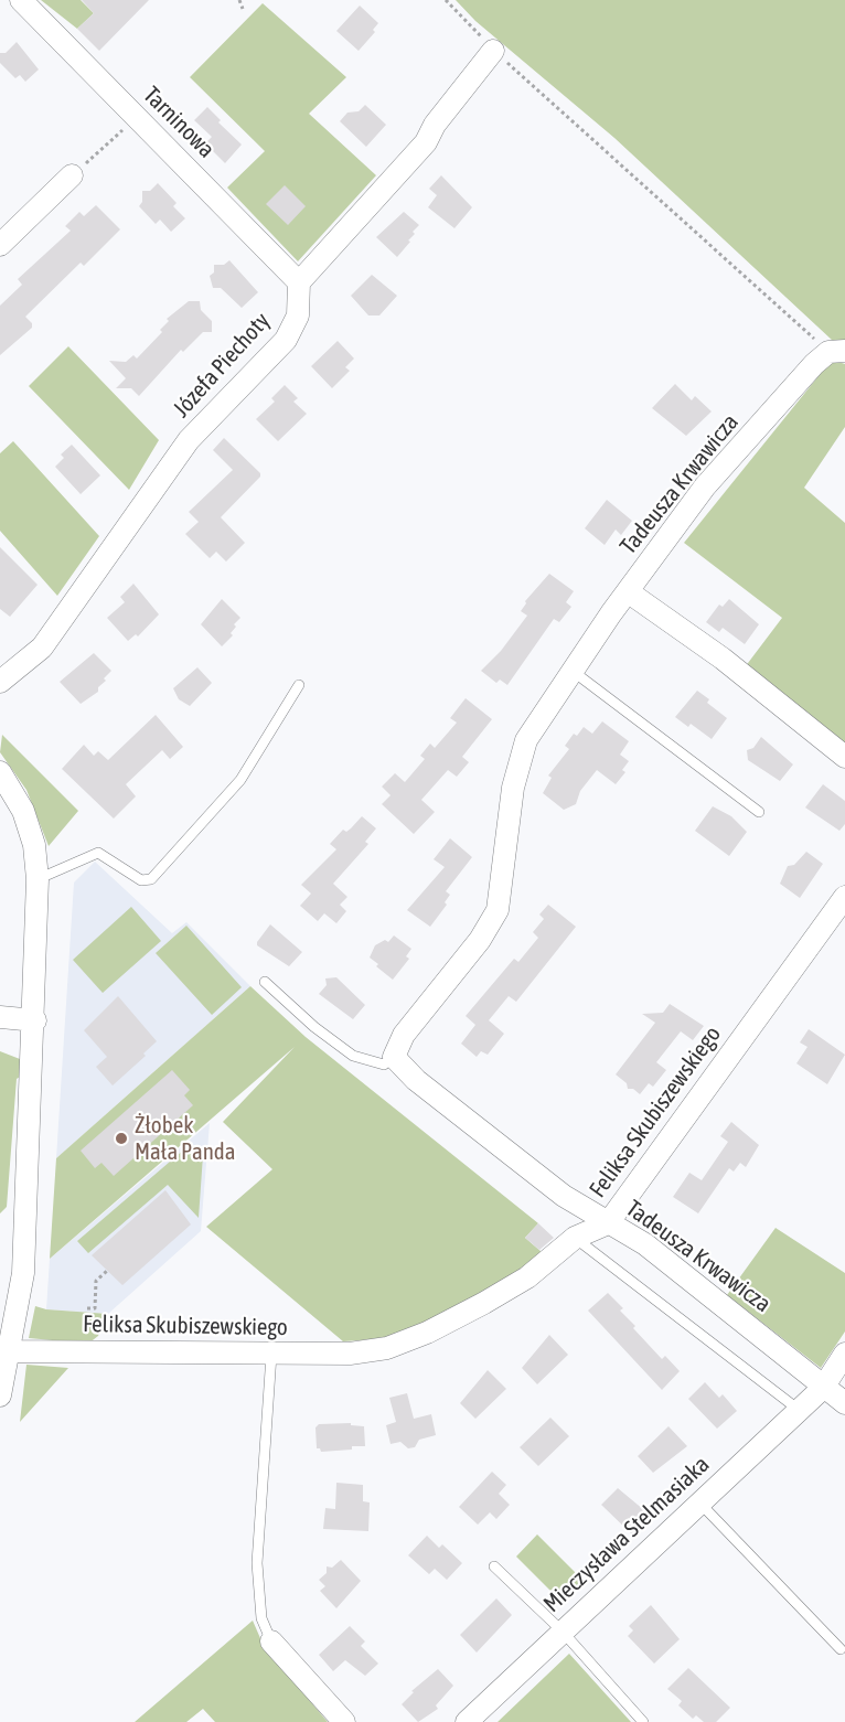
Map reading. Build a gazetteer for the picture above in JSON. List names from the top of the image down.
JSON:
{
  "streets": {
    "street": [
      "Tarninowa",
      "Józefa Piechoty",
      "Tadeusza Krwawicza",
      "Feliksa Skubiszewskiego",
      "Mieczysława Stelmasiaka"
    ]
  },
  "crossings": [
    ["Tarninowa", "Józefa Piechoty"],
    ["Tadeusza Krwawicza", "Feliksa Skubiszewskiego"],
    ["Tadeusza Krwawicza", "Mieczysława Stelmasiaka"]
  ],
  "places": ["Żłobek Mała Panda"]
}
